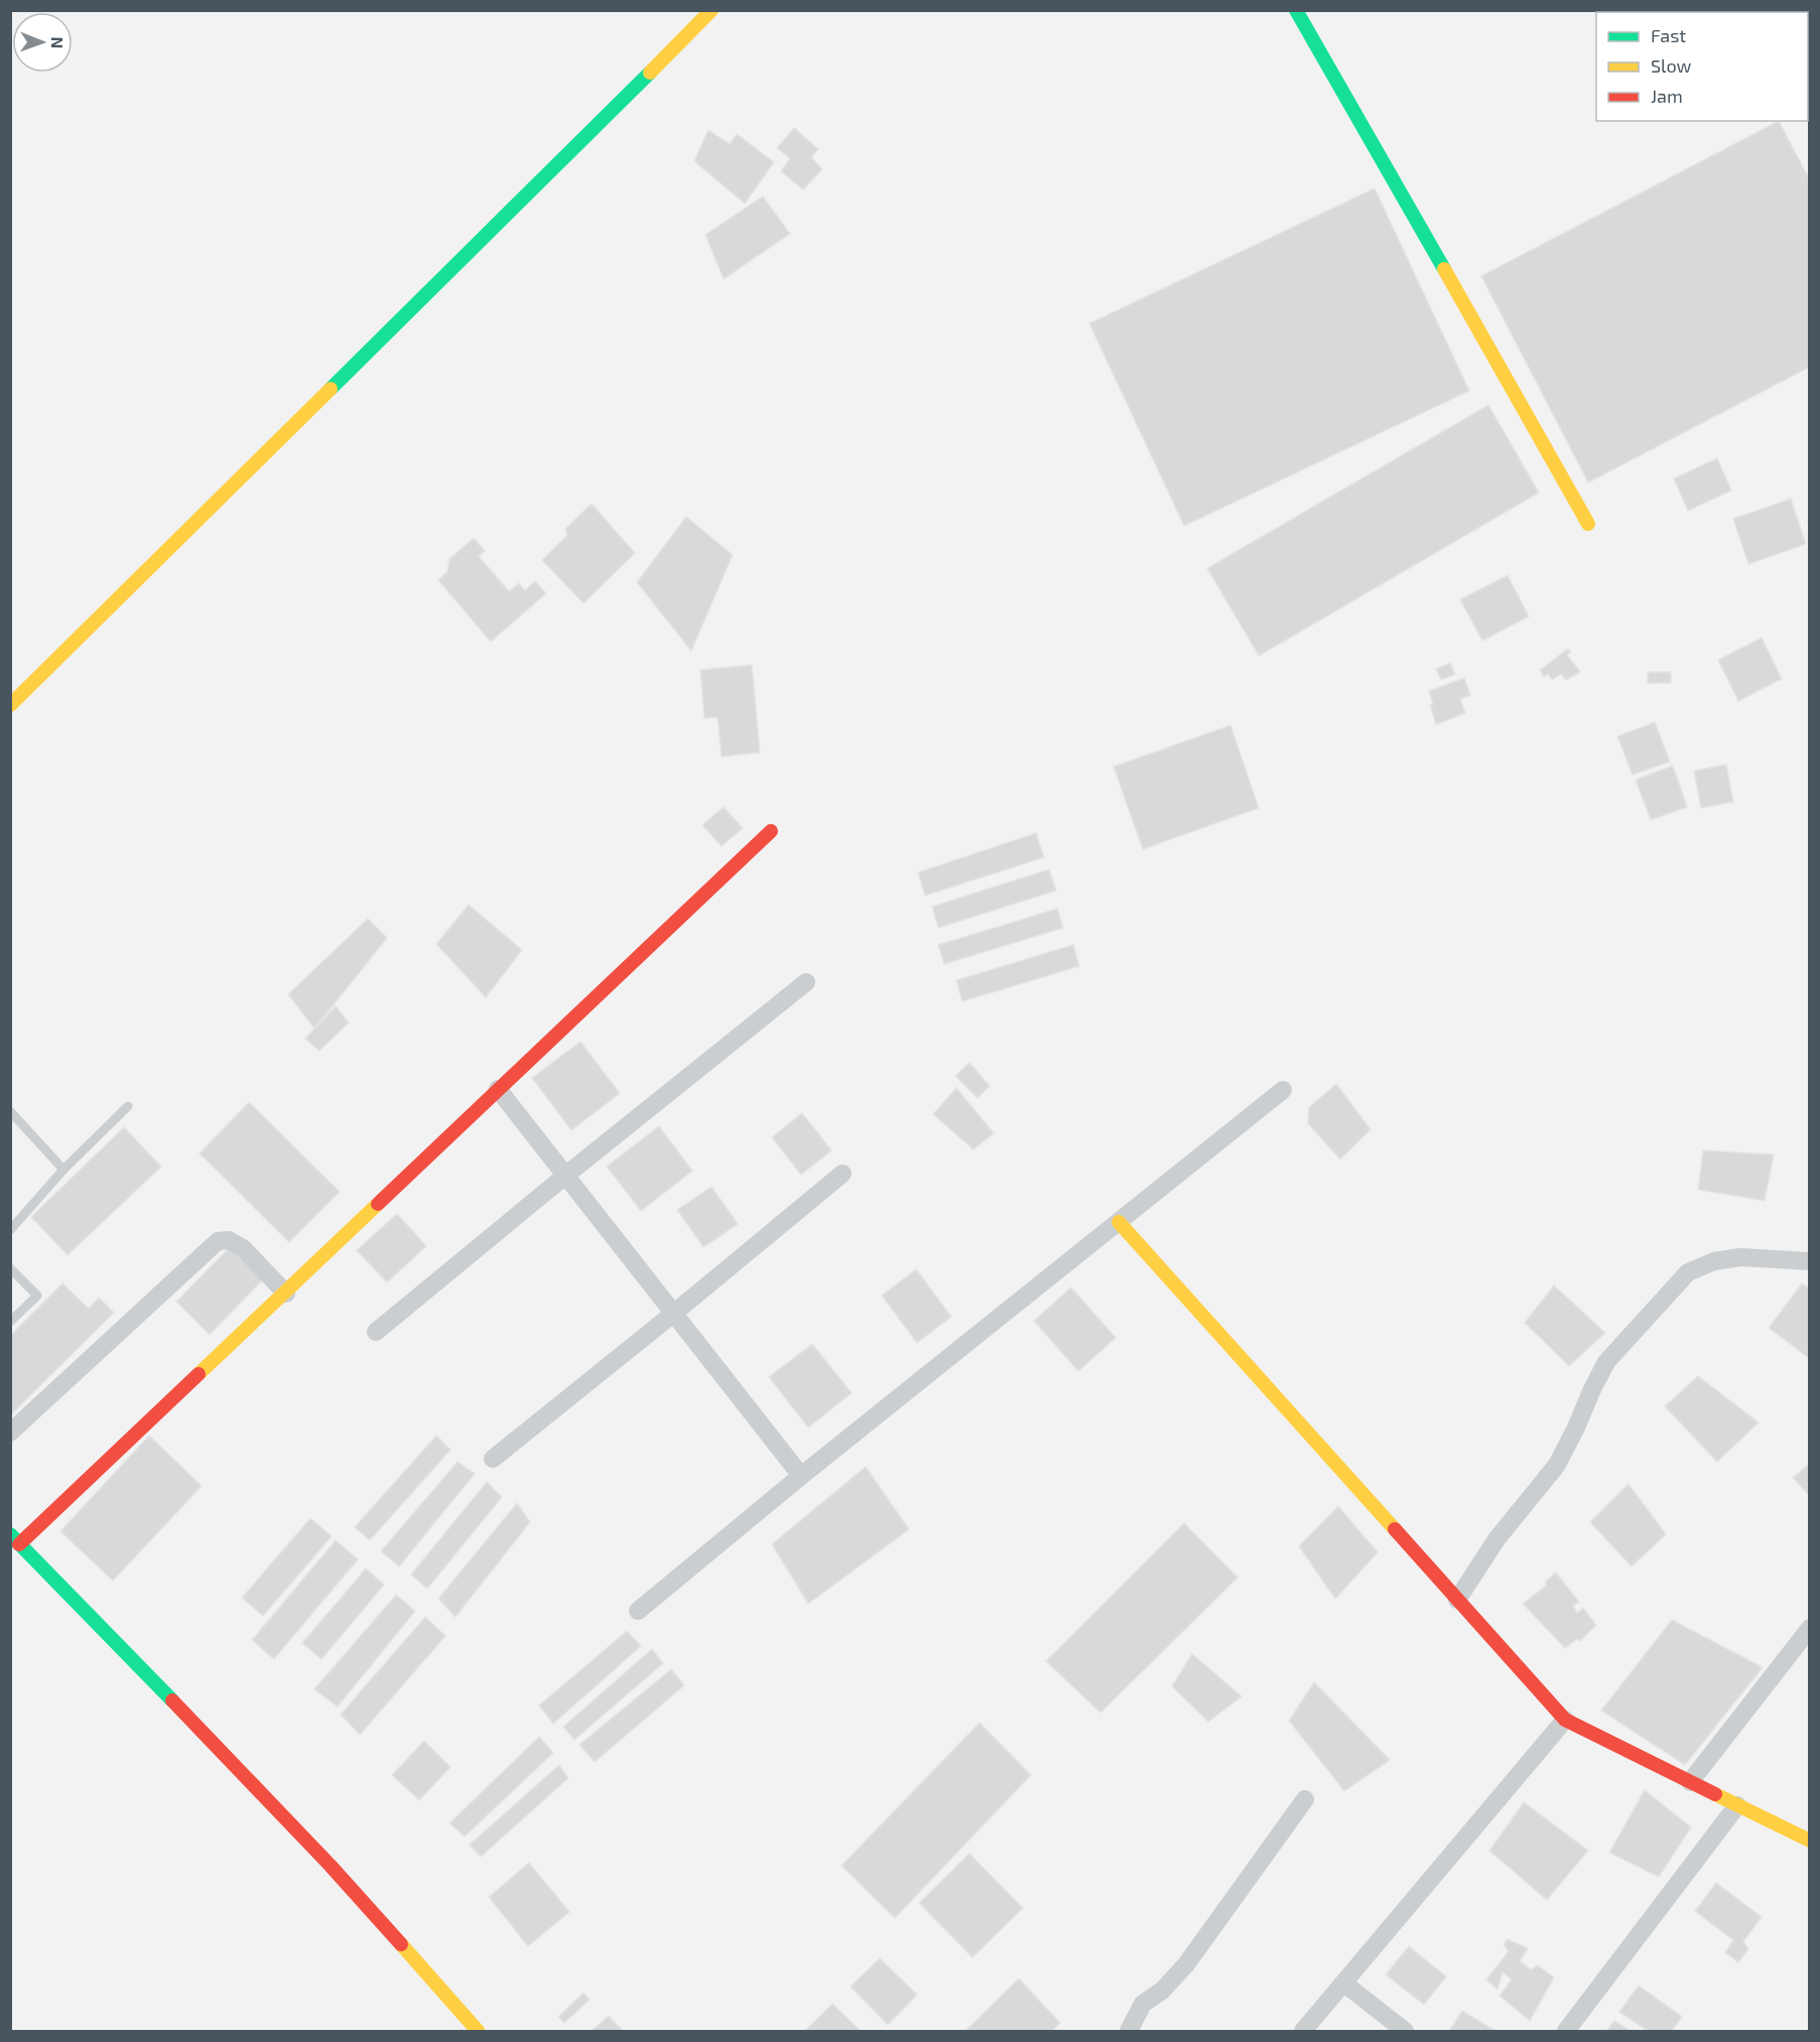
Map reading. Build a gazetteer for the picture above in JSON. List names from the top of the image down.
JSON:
{
  "legend": ["Fast", "Slow", "Jam"],
  "north": "right"
}
